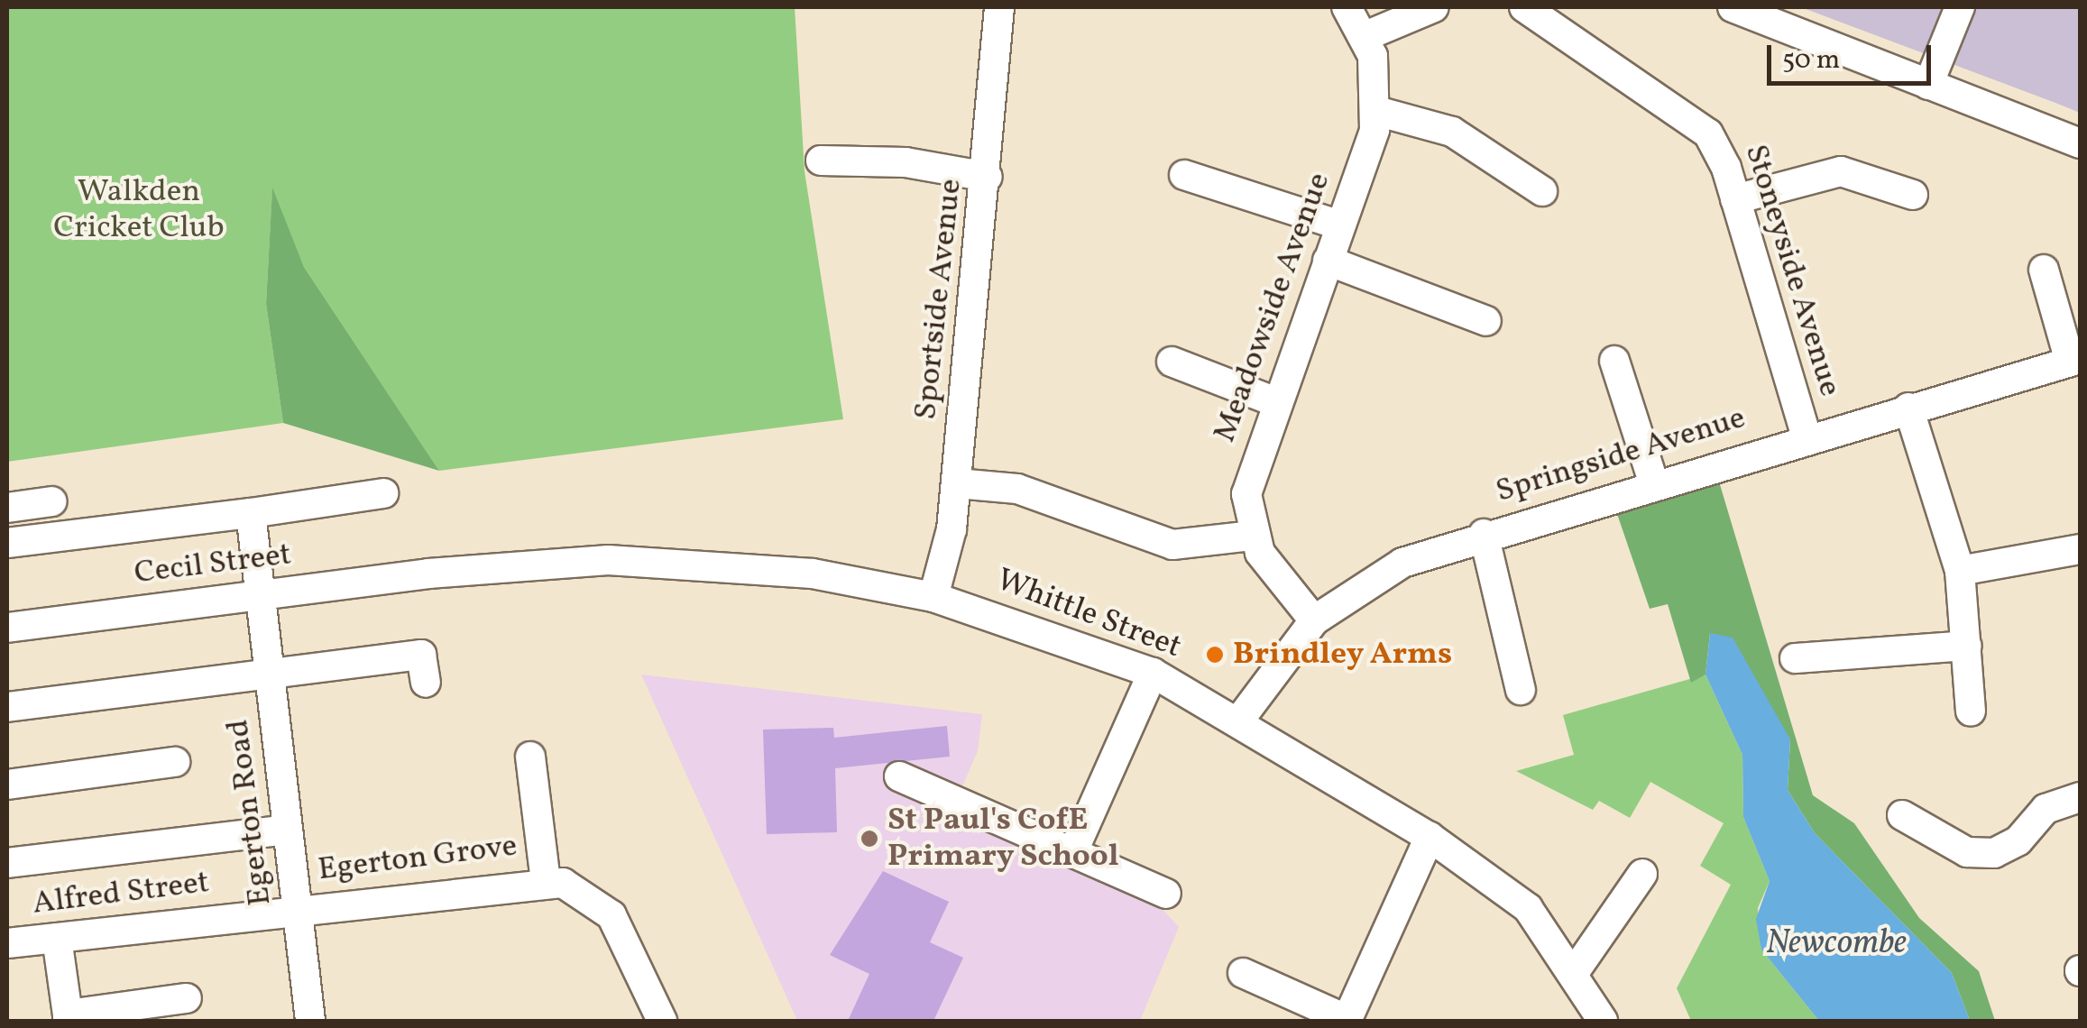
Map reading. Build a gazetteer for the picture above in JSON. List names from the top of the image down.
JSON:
{
  "streets": {
    "street": [
      "Stoneyside Avenue",
      "Sportside Avenue",
      "Meadowside Avenue",
      "Springside Avenue",
      "Cecil Street",
      "Whittle Street",
      "Egerton Road",
      "Egerton Grove",
      "Alfred Street"
    ]
  },
  "crossings": [
    ["Stoneyside Avenue", "Springside Avenue"],
    ["Sportside Avenue", "Whittle Street"],
    ["Springside Avenue", "Whittle Street"],
    ["Cecil Street", "Whittle Street"],
    ["Cecil Street", "Egerton Road"],
    ["Egerton Road", "Egerton Grove"],
    ["Egerton Road", "Alfred Street"],
    ["Egerton Grove", "Alfred Street"]
  ],
  "water": ["Newcombe"],
  "parks": ["Walkden Cricket Club"],
  "places": ["Brindley Arms", "St Paul's CofE Primary School"],
  "scale_bar": "50 m"
}
